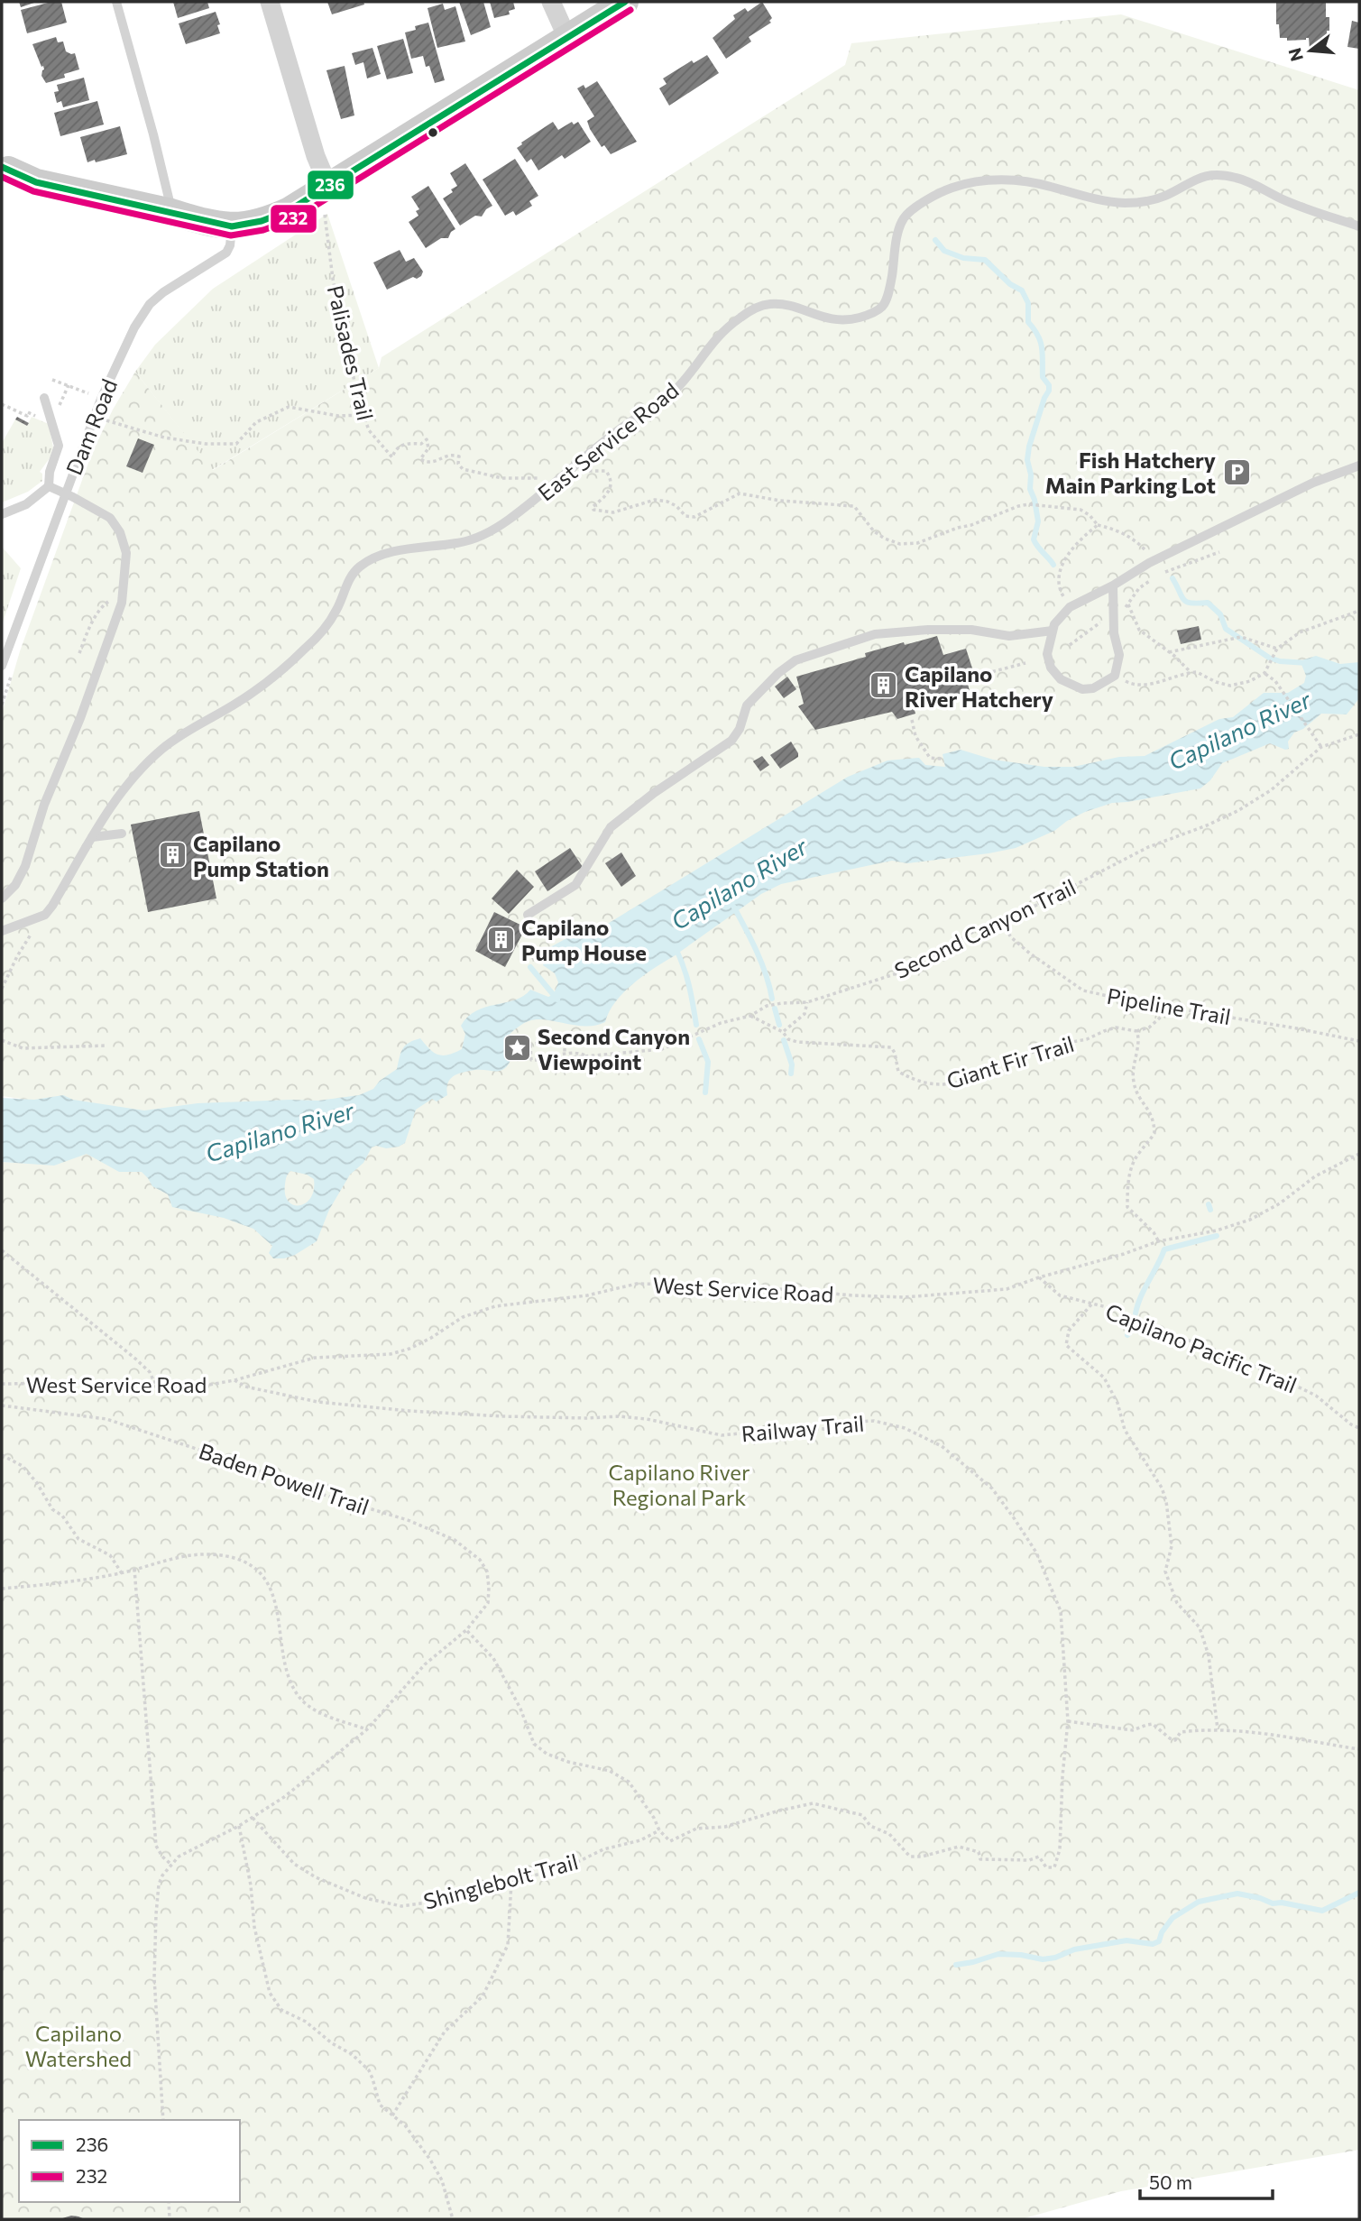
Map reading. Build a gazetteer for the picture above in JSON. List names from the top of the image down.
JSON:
{
  "streets": {
    "lane": ["Dam Road", "East Service Road"],
    "path": [
      "Palisades Trail",
      "Second Canyon Trail",
      "Pipeline Trail",
      "Giant Fir Trail",
      "West Service Road",
      "Capilano Pacific Trail",
      "Railway Trail",
      "Baden Powell Trail",
      "Shinglebolt Trail"
    ]
  },
  "crossings": [
    ["Palisades Trail", "East Service Road"],
    ["Second Canyon Trail", "Pipeline Trail"],
    ["Second Canyon Trail", "Giant Fir Trail"],
    ["West Service Road", "Capilano Pacific Trail"],
    ["West Service Road", "Railway Trail"],
    ["Baden Powell Trail", "Shinglebolt Trail"]
  ],
  "water": ["Capilano River"],
  "parks": ["Capilano River Regional Park", "Capilano Watershed"],
  "places": {
    "parking": ["Fish Hatchery Main Parking Lot"],
    "building": ["Capilano River Hatchery", "Capilano Pump Station", "Capilano Pump House"],
    "place": ["Second Canyon Viewpoint"]
  },
  "lines": ["transit line 236", "transit line 232"],
  "legend": ["236", "232"],
  "scale_bar": "50 m",
  "north": "left"
}
